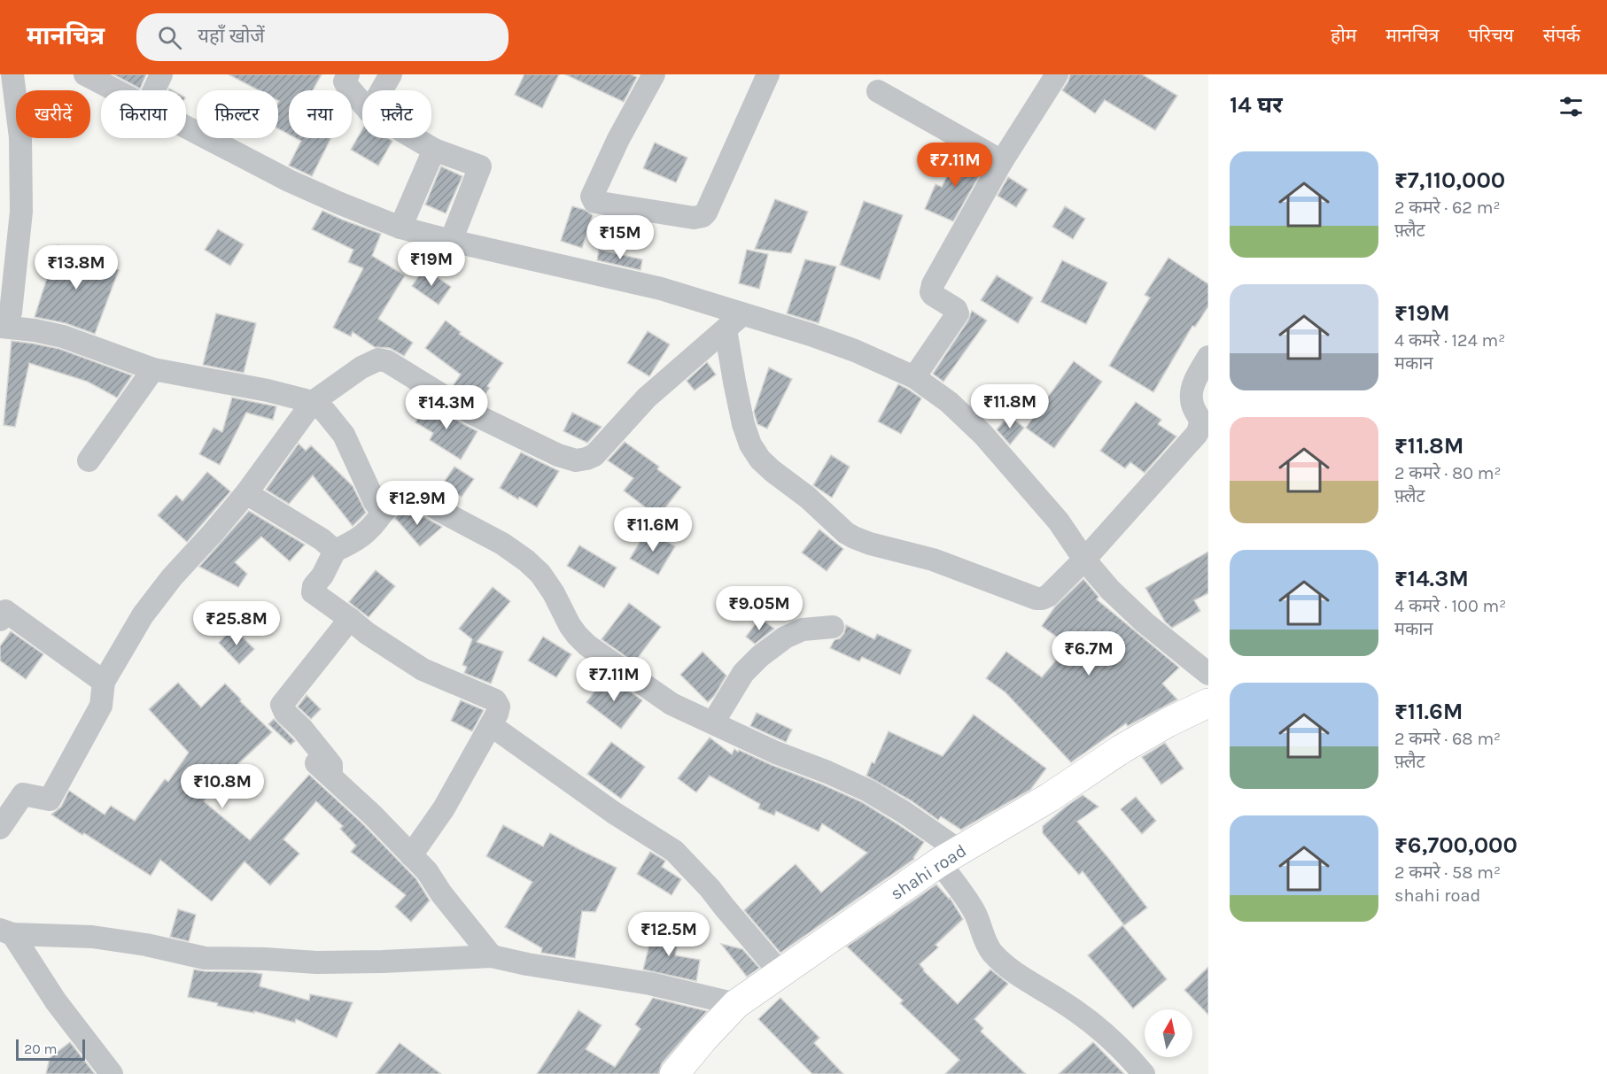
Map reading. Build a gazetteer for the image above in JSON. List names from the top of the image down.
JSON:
{
  "streets": {
    "street": ["shahi road"]
  },
  "scale_bar": "20 m",
  "north": "top",
  "page": {
    "header": "मानचित्र",
    "search": "यहाँ खोजें",
    "nav": [
      "होम",
      "मानचित्र",
      "परिचय",
      "संपर्क"
    ],
    "heading": "14 घर",
    "chip": [
      "खरीदें",
      "किराया",
      "फ़िल्टर",
      "नया",
      "फ़्लैट"
    ],
    "list": [
      {
        "name": "₹7,110,000",
        "note": "2 कमरे · 62 m² · फ़्लैट"
      },
      {
        "name": "₹19M",
        "note": "4 कमरे · 124 m² · मकान"
      },
      {
        "name": "₹11.8M",
        "note": "2 कमरे · 80 m² · फ़्लैट"
      },
      {
        "name": "₹14.3M",
        "note": "4 कमरे · 100 m² · मकान"
      },
      {
        "name": "₹11.6M",
        "note": "2 कमरे · 68 m² · फ़्लैट"
      },
      {
        "name": "₹6,700,000",
        "note": "2 कमरे · 58 m² · shahi road"
      }
    ],
    "price": [
      "₹7.11M",
      "₹15M",
      "₹19M",
      "₹13.8M",
      "₹11.8M",
      "₹14.3M",
      "₹12.9M",
      "₹11.6M",
      "₹9.05M",
      "₹25.8M",
      "₹6.7M",
      "₹7.11M",
      "₹10.8M",
      "₹12.5M"
    ],
    "scale": "20 m"
  }
}
